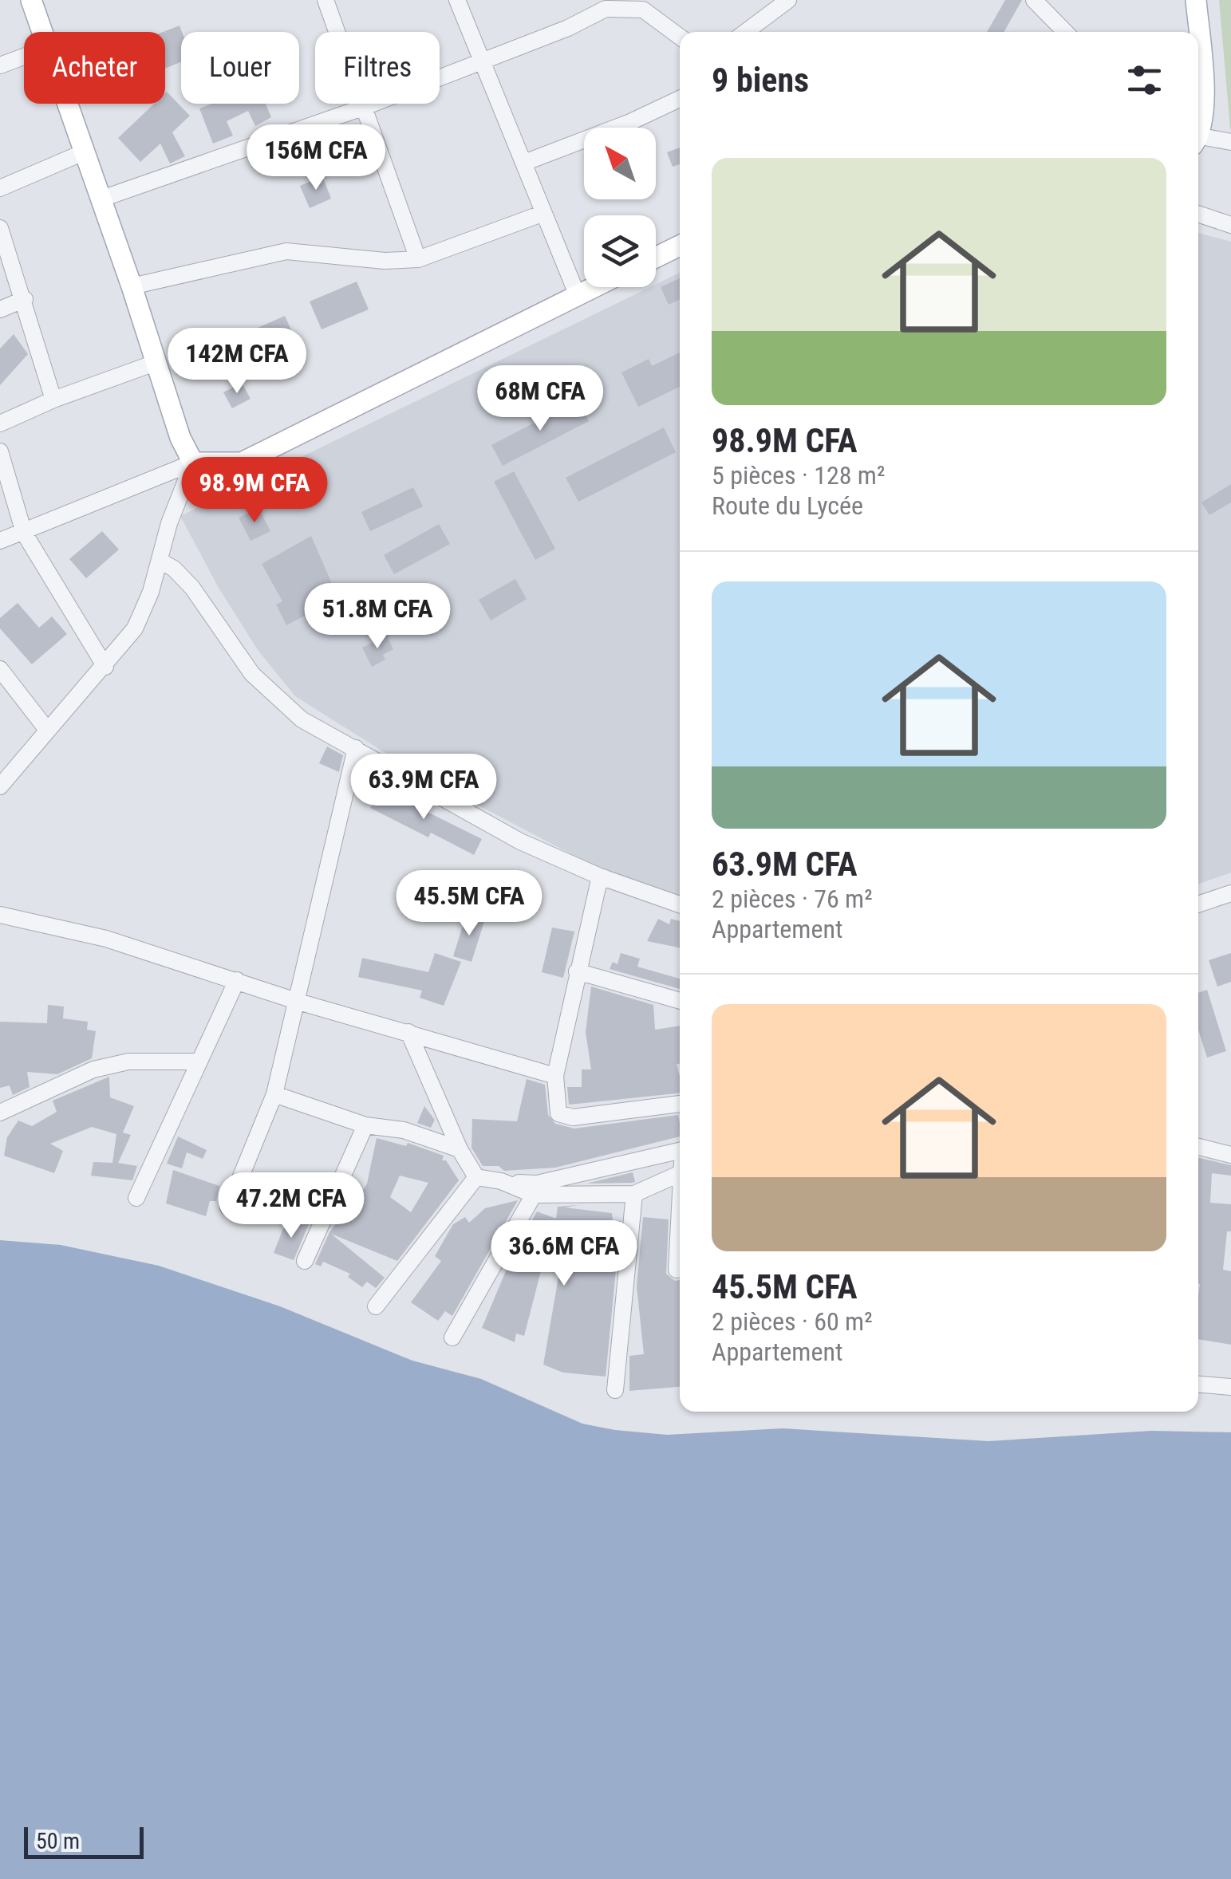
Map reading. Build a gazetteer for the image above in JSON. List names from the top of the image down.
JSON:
{
  "scale_bar": "50 m",
  "north": "top left",
  "page": {
    "chip": ["Acheter", "Louer", "Filtres"],
    "heading": "9 biens",
    "price": [
      "156M CFA",
      "142M CFA",
      "68M CFA",
      "98.9M CFA",
      "51.8M CFA",
      "63.9M CFA",
      "45.5M CFA",
      "47.2M CFA",
      "36.6M CFA"
    ],
    "list": [
      {
        "name": "98.9M CFA",
        "note": "5 pièces · 128 m² · Route du Lycée"
      },
      {
        "name": "63.9M CFA",
        "note": "2 pièces · 76 m² · Appartement"
      },
      {
        "name": "45.5M CFA",
        "note": "2 pièces · 60 m² · Appartement"
      }
    ],
    "scale": "50 m"
  }
}
